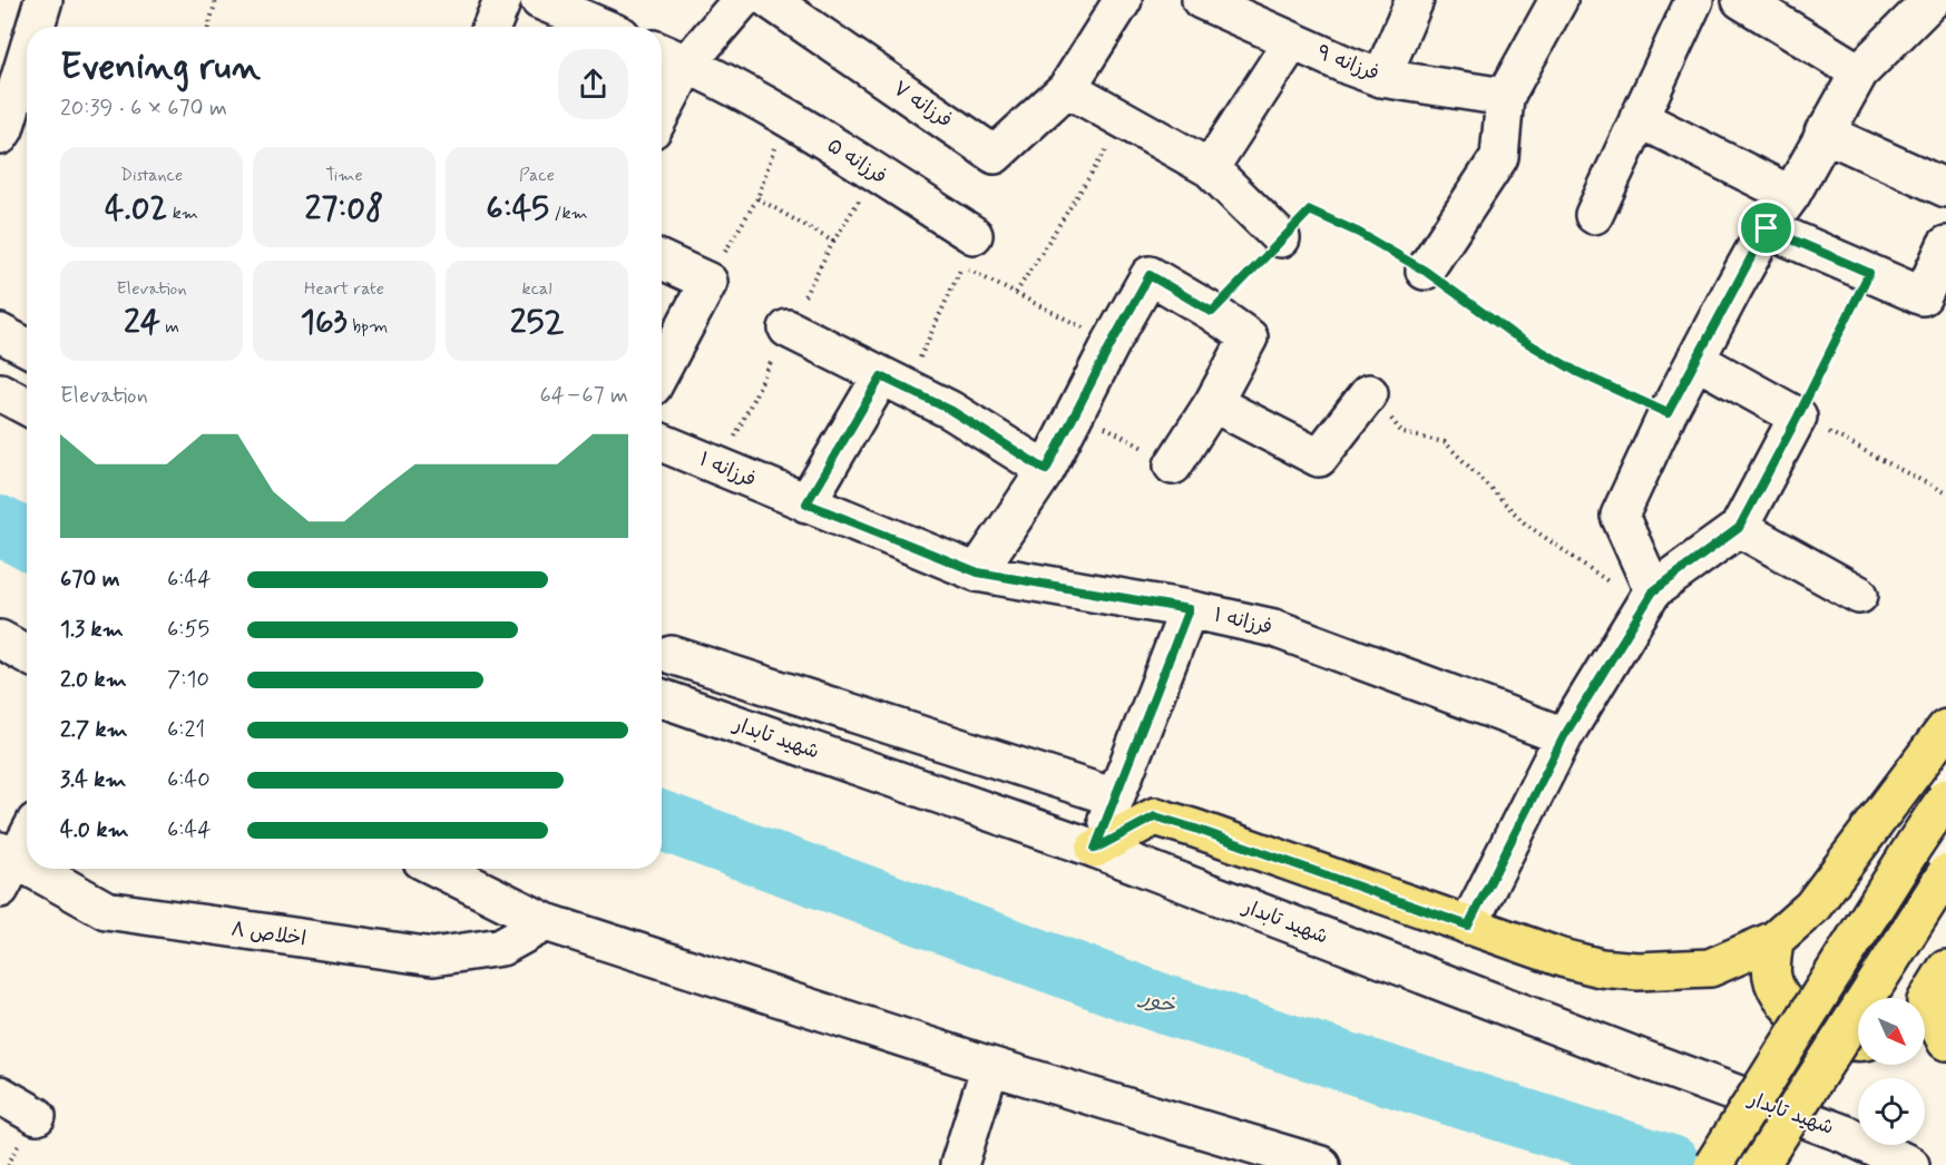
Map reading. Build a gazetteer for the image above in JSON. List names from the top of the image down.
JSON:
{
  "streets": {
    "street": [
      "فرزانه ۹",
      "فرزانه ۷",
      "فرزانه ۵",
      "فرزانه ۱",
      "شهید تابدار",
      "اخلاص ۸"
    ]
  },
  "water": ["خور"],
  "north": "bottom right",
  "page": {
    "heading": ["Evening run", "20:39 · 6 × 670 m"],
    "stats": [
      ["Distance", "4.02 km"],
      ["Time", "27:08"],
      ["Pace", "6:45 /km"],
      ["Elevation", "24 m"],
      ["Heart rate", "163 bpm"],
      ["kcal", "252"]
    ],
    "chart": ["Elevation", "64–67 m"],
    "list": [
      {
        "name": "670 m",
        "note": "6:44"
      },
      {
        "name": "1.3 km",
        "note": "6:55"
      },
      {
        "name": "2.0 km",
        "note": "7:10"
      },
      {
        "name": "2.7 km",
        "note": "6:21"
      },
      {
        "name": "3.4 km",
        "note": "6:40"
      },
      {
        "name": "4.0 km",
        "note": "6:44"
      }
    ]
  }
}
